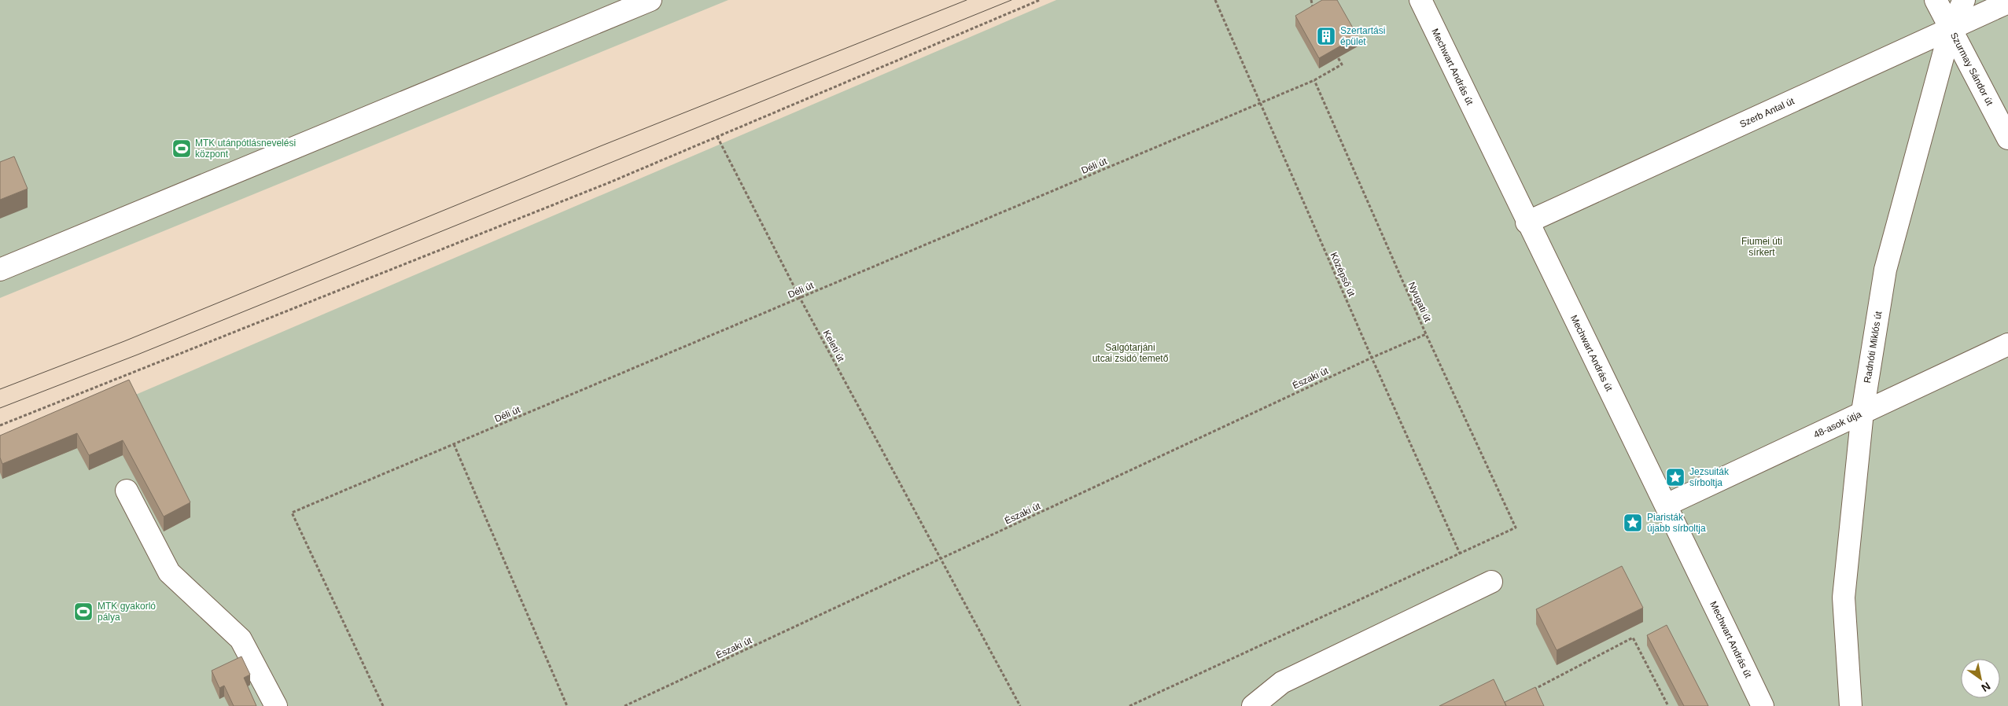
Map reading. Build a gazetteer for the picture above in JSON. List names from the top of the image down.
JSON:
{
  "streets": {
    "lane": [
      "Mechwart András út",
      "Szurmay Sándor út",
      "Szerb Antal út",
      "Radnóti Miklós út",
      "48-asok útja"
    ],
    "path": [
      "Déli út",
      "Középső út",
      "Nyugati út",
      "Keleti út",
      "Északi út"
    ]
  },
  "crossings": [
    ["Mechwart András út", "Szerb Antal út"],
    ["Mechwart András út", "48-asok útja"],
    ["Szurmay Sándor út", "Szerb Antal út"],
    ["Szurmay Sándor út", "Radnóti Miklós út"],
    ["Szerb Antal út", "Radnóti Miklós út"],
    ["Déli út", "Középső út"],
    ["Déli út", "Nyugati út"],
    ["Déli út", "Keleti út"],
    ["Középső út", "Nyugati út"],
    ["Középső út", "Északi út"],
    ["Nyugati út", "Északi út"],
    ["Keleti út", "Északi út"],
    ["Radnóti Miklós út", "48-asok útja"]
  ],
  "parks": ["Fiumei úti sírkert", "Salgótarjáni utcai zsidó temető"],
  "places": {
    "building": ["Szertartási épület"],
    "sports": ["MTK utánpótlásnevelési központ", "MTK gyakorló pálya"],
    "place": ["Jezsuiták sírboltja", "Piaristák újabb sírboltja"]
  },
  "north": "bottom right"
}
